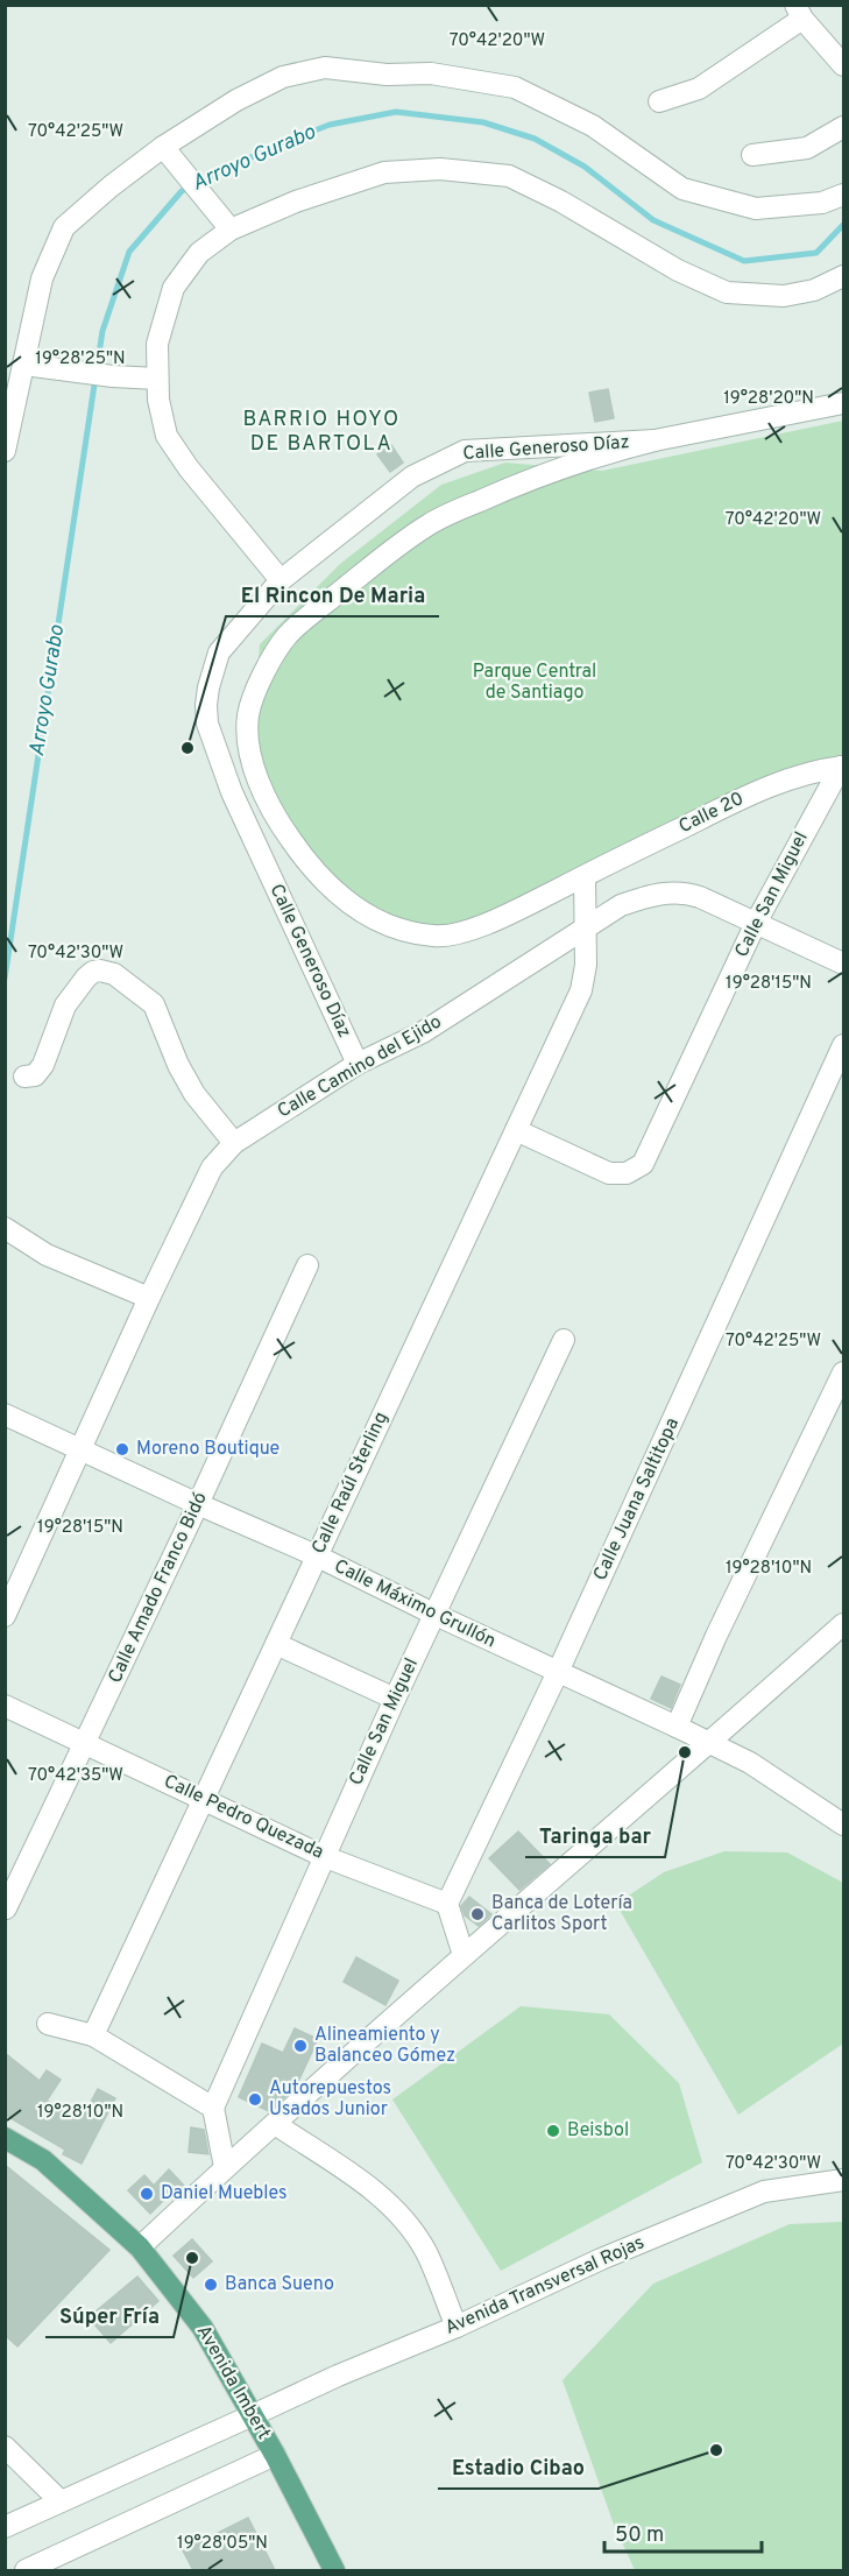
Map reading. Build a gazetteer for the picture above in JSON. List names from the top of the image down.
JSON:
{
  "streets": {
    "main road": ["Avenida Imbert"],
    "street": [
      "Calle Generoso Díaz",
      "Calle 20",
      "Calle San Miguel",
      "Calle Camino del Ejido",
      "Calle Raúl Sterling",
      "Calle Juana Saltitopa",
      "Calle Amado Franco Bidó",
      "Calle Máximo Grullón",
      "Calle Pedro Quezada",
      "Avenida Transversal Rojas"
    ]
  },
  "crossings": [
    ["Calle Generoso Díaz", "Calle 20"],
    ["Calle Generoso Díaz", "Calle Camino del Ejido"],
    ["Calle 20", "Calle San Miguel"],
    ["Calle 20", "Calle Raúl Sterling"],
    ["Calle San Miguel", "Calle Camino del Ejido"],
    ["Calle San Miguel", "Calle Raúl Sterling"],
    ["Calle San Miguel", "Calle Máximo Grullón"],
    ["Calle San Miguel", "Calle Pedro Quezada"],
    ["Calle Camino del Ejido", "Calle Raúl Sterling"],
    ["Calle Camino del Ejido", "Calle Máximo Grullón"],
    ["Calle Raúl Sterling", "Calle Máximo Grullón"],
    ["Calle Raúl Sterling", "Calle Pedro Quezada"],
    ["Calle Juana Saltitopa", "Calle Máximo Grullón"],
    ["Calle Juana Saltitopa", "Calle Pedro Quezada"],
    ["Calle Amado Franco Bidó", "Calle Máximo Grullón"],
    ["Calle Amado Franco Bidó", "Calle Pedro Quezada"],
    ["Avenida Transversal Rojas", "Avenida Imbert"]
  ],
  "districts": ["BARRIO HOYO DE BARTOLA"],
  "water": ["Arroyo Gurabo"],
  "parks": ["Parque Central de Santiago"],
  "places": [
    "El Rincon De Maria",
    "Moreno Boutique",
    "Taringa bar",
    "Banca de Lotería Carlitos Sport",
    "Alineamiento y Balanceo Gómez",
    "Autorepuestos Usados Junior",
    "Beisbol",
    "Daniel Muebles",
    "Súper Fría",
    "Banca Sueno",
    "Estadio Cibao"
  ],
  "scale_bar": "50 m",
  "coordinates": [
    "70°42'20\"W",
    "70°42'25\"W",
    "19°28'25\"N",
    "19°28'20\"N",
    "70°42'30\"W",
    "19°28'15\"N",
    "19°28'10\"N",
    "70°42'35\"W",
    "19°28'05\"N"
  ]
}
